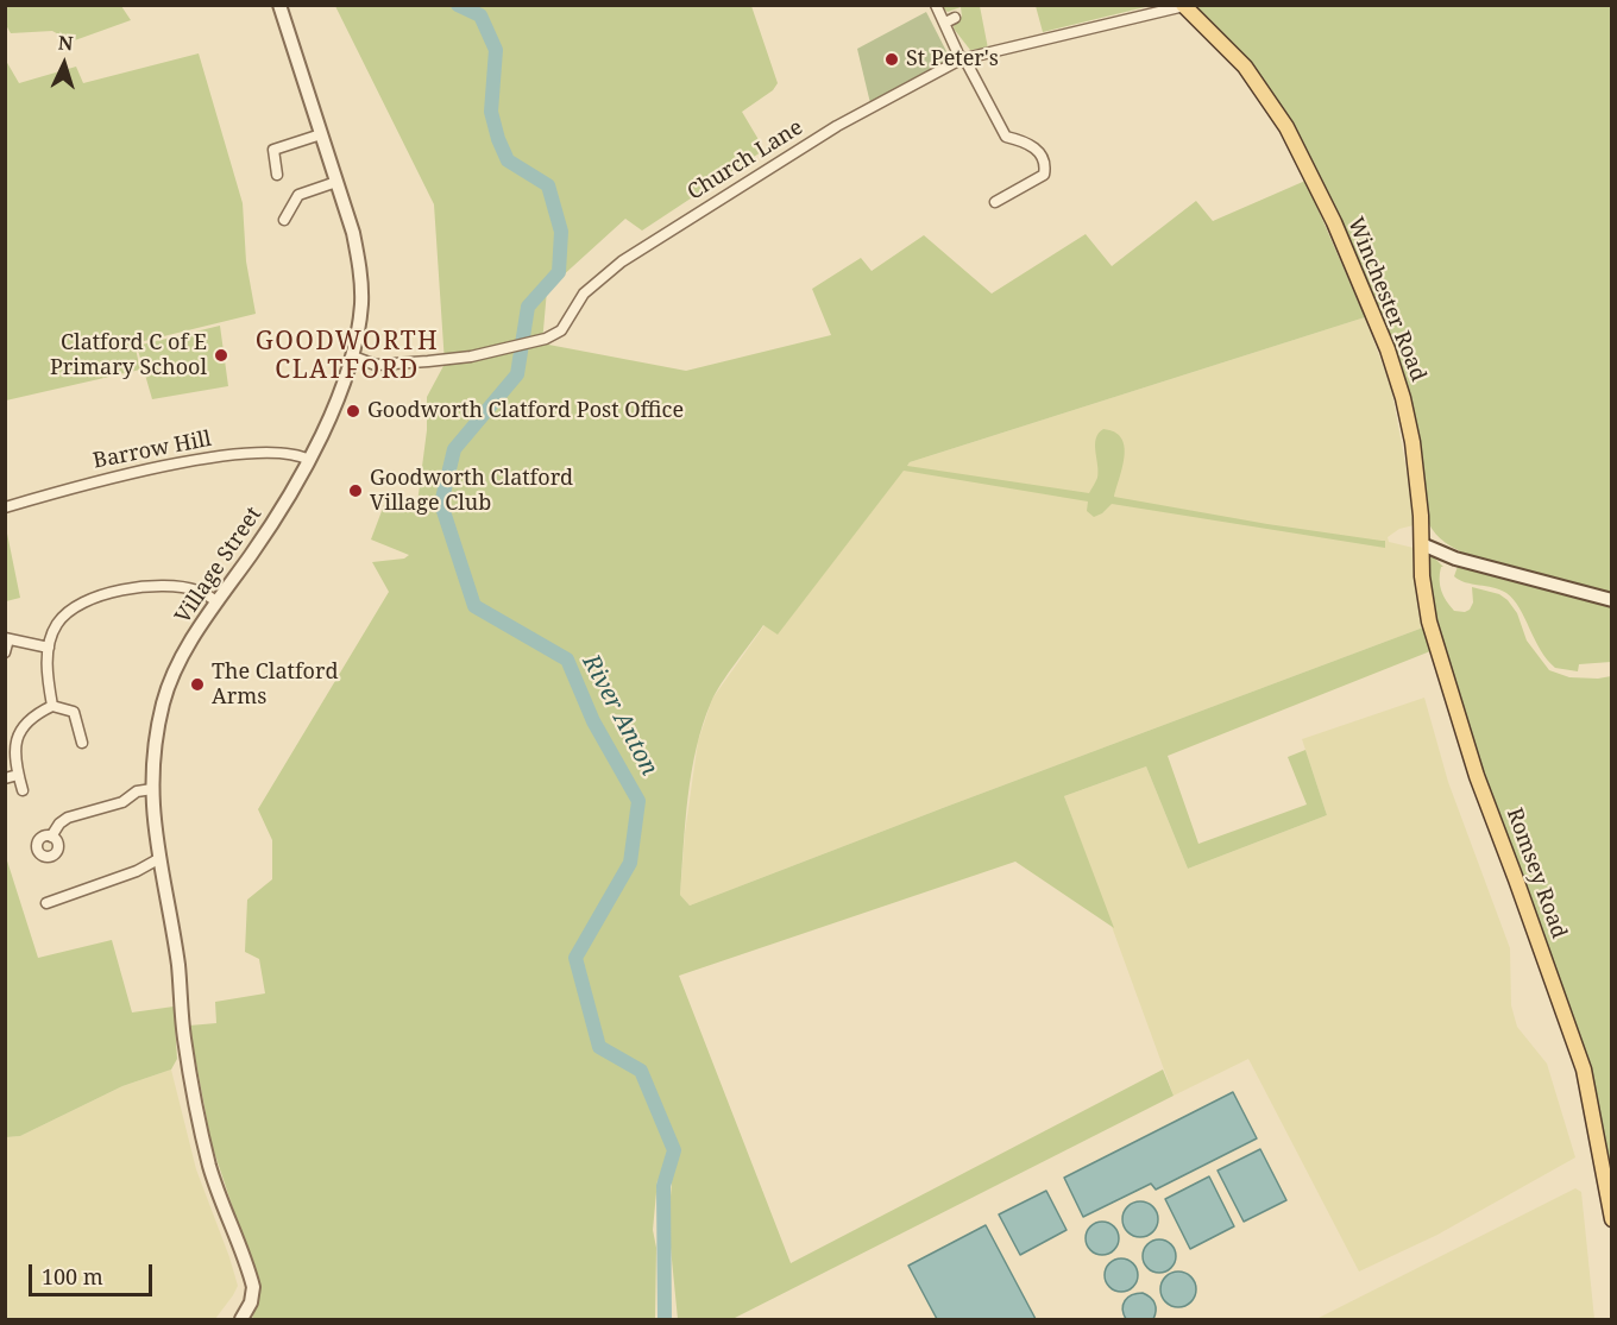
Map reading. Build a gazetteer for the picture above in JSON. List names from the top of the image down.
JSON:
{
  "streets": {
    "main road": ["Winchester Road", "Romsey Road"],
    "street": ["Church Lane", "Barrow Hill", "Village Street"]
  },
  "crossings": [
    ["Church Lane", "Winchester Road"],
    ["Church Lane", "Village Street"],
    ["Winchester Road", "Romsey Road"],
    ["Barrow Hill", "Village Street"]
  ],
  "districts": ["GOODWORTH CLATFORD"],
  "water": ["River Anton"],
  "places": [
    "St Peter's",
    "Clatford C of E Primary School",
    "Goodworth Clatford Post Office",
    "Goodworth Clatford Village Club",
    "The Clatford Arms"
  ],
  "scale_bar": "100 m",
  "north": "top"
}
